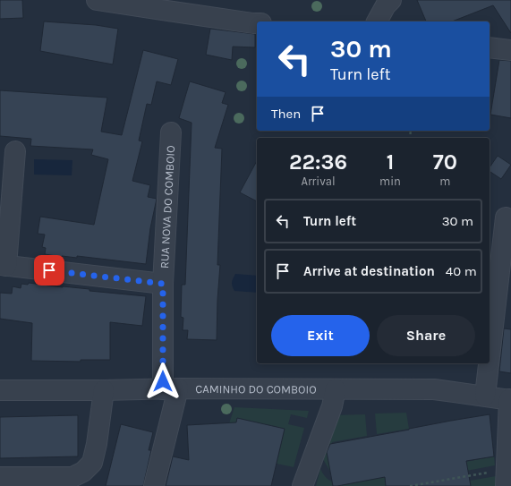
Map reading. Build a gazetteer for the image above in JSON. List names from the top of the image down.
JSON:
{
  "streets": {
    "street": ["RUA NOVA DO COMBOIO", "CAMINHO DO COMBOIO"]
  },
  "crossings": [
    ["RUA NOVA DO COMBOIO", "CAMINHO DO COMBOIO"]
  ],
  "page": {
    "turn": ["30 m", "Turn left"],
    "then": "Then",
    "eta": [
      "22:36",
      "Arrival",
      "1",
      "min",
      "70",
      "m"
    ],
    "list": [
      {
        "name": "Turn left",
        "value": "30 m"
      },
      {
        "name": "Arrive at destination",
        "value": "40 m"
      }
    ],
    "buttons": ["Exit", "Share"]
  }
}
